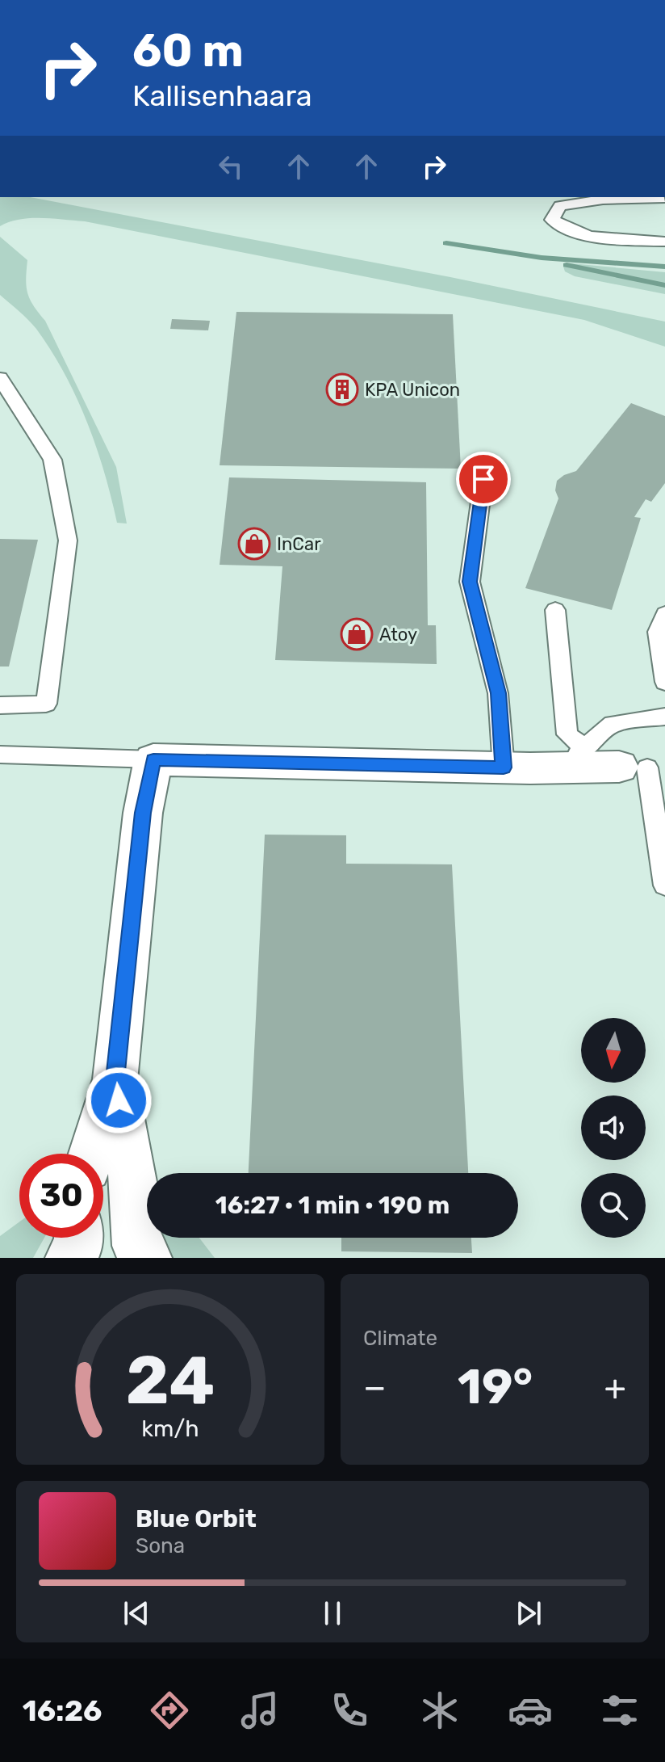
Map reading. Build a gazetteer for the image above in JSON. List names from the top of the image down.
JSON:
{
  "places": {
    "building": ["KPA Unicon"],
    "shop": ["InCar", "Atoy"]
  },
  "north": "bottom",
  "page": {
    "turn": ["60 m", "Kallisenhaara"],
    "limit": "30",
    "trip": "16:27 · 1 min · 190 m",
    "tile": "Climate",
    "heat": ["−", "19°", "+"],
    "song": ["Blue Orbit", "Sona"],
    "tabs": "16:26",
    "gauge": ["24", "km/h"]
  }
}
